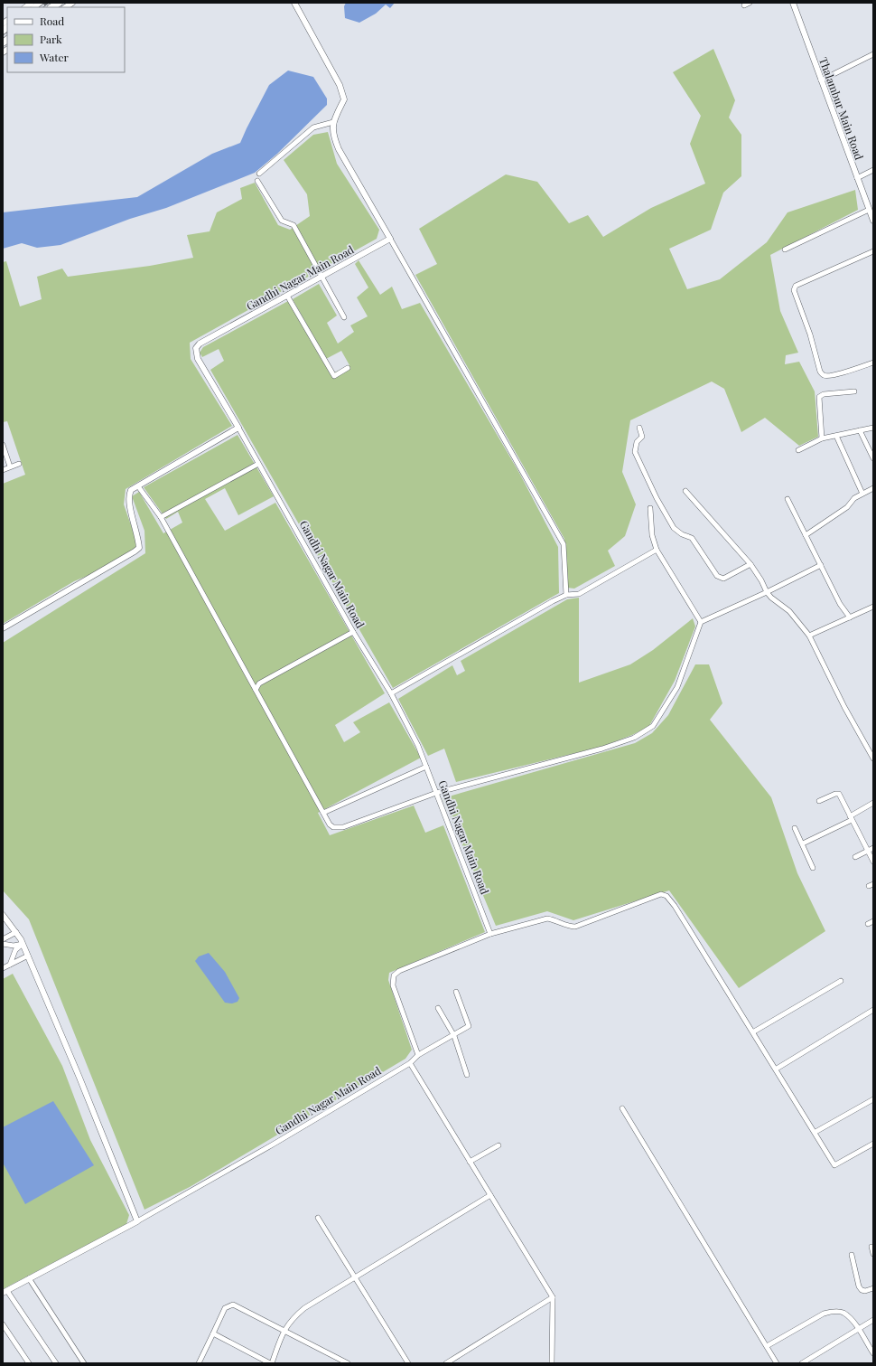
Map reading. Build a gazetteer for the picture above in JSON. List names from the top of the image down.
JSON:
{
  "streets": {
    "street": ["Thalambur Main Road", "Gandhi Nagar Main Road"]
  },
  "legend": ["Road", "Park", "Water"]
}
